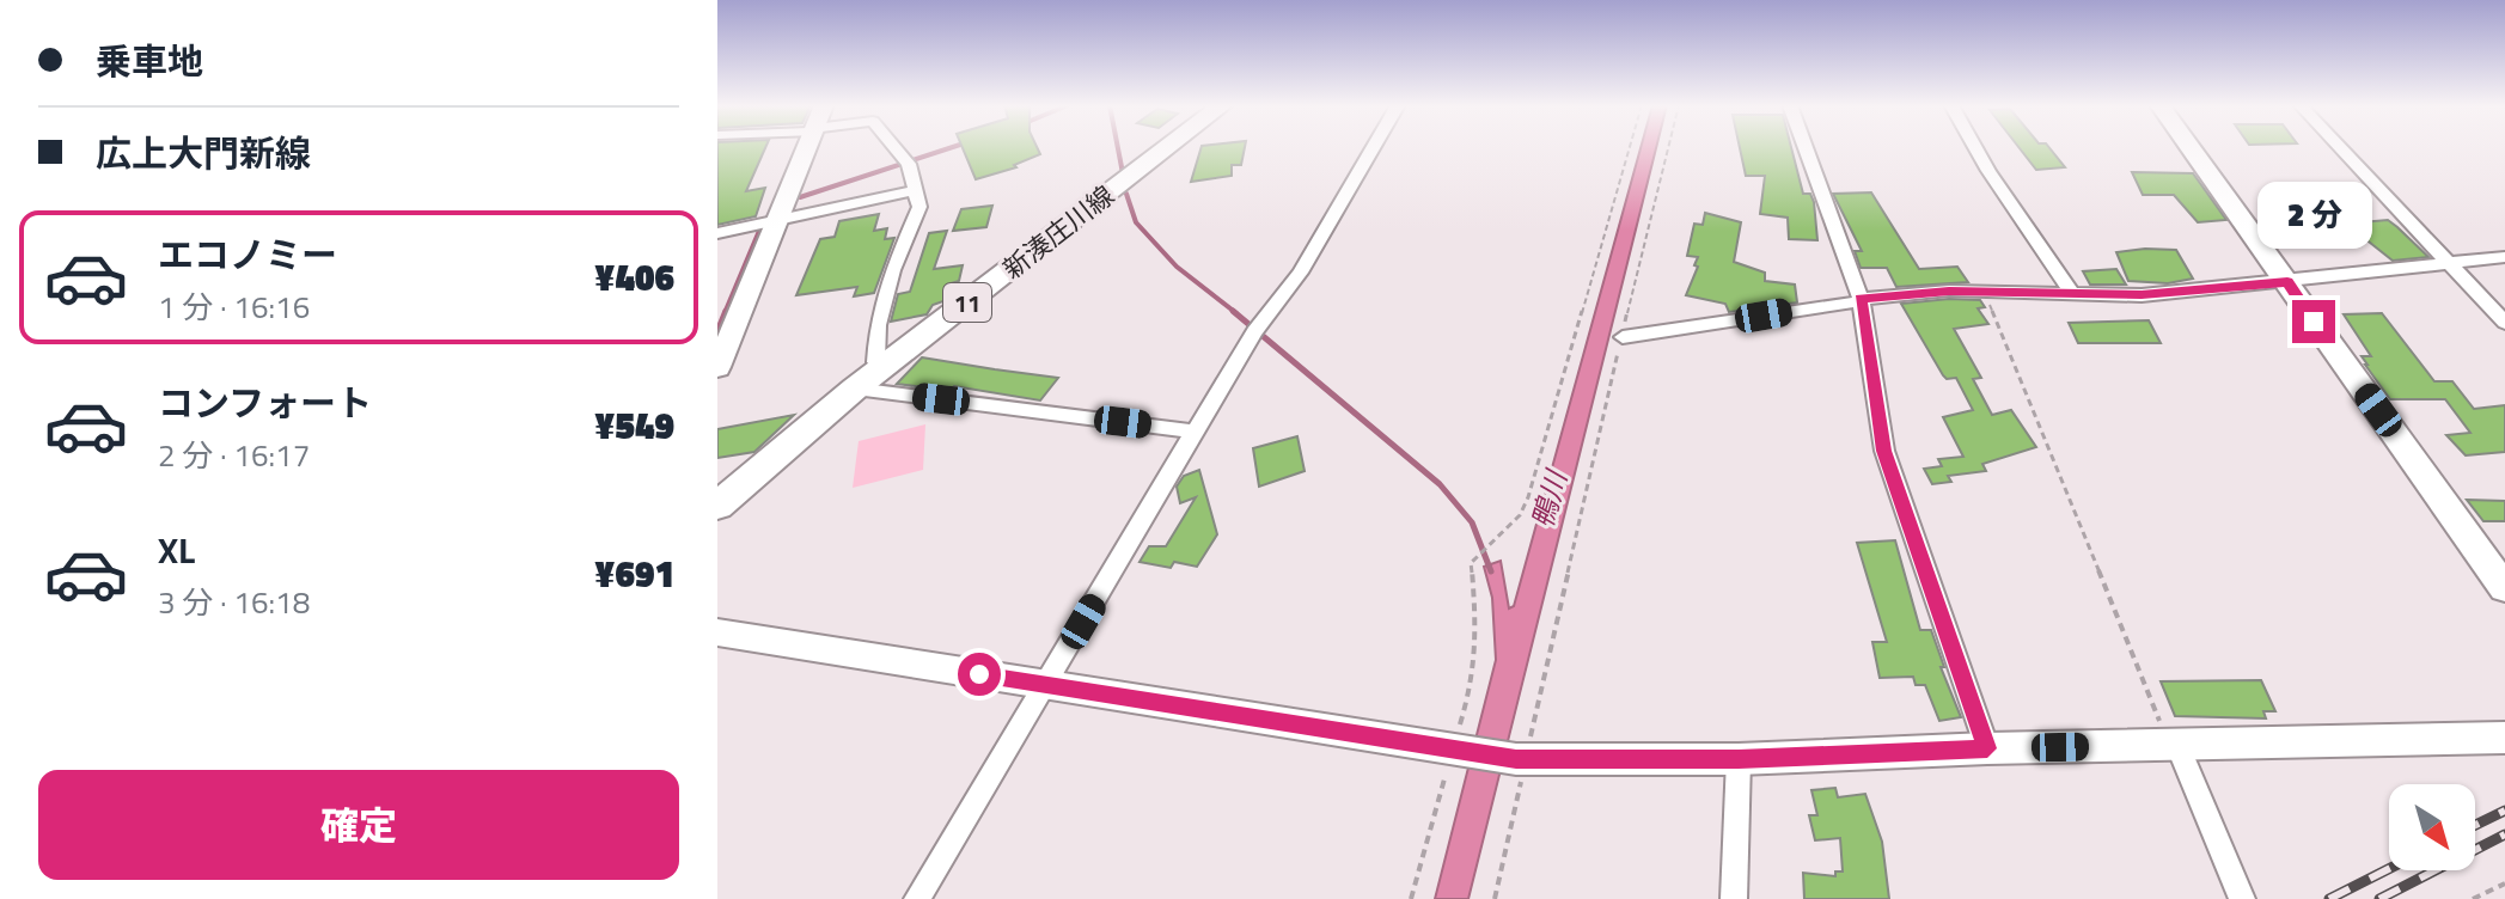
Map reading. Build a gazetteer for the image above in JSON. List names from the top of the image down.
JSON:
{
  "streets": {
    "main road": ["新湊庄川線", "11"]
  },
  "water": ["鴨川"],
  "north": "bottom right",
  "page": {
    "banner": ["乗車地", "広上大門新線"],
    "bubble": "2 分",
    "list": [
      {
        "name": "エコノミー",
        "note": "1 分 · 16:16",
        "value": "¥406"
      },
      {
        "name": "コンフォート",
        "note": "2 分 · 16:17",
        "value": "¥549"
      },
      {
        "name": "XL",
        "note": "3 分 · 16:18",
        "value": "¥691"
      }
    ],
    "buttons": "確定"
  }
}
